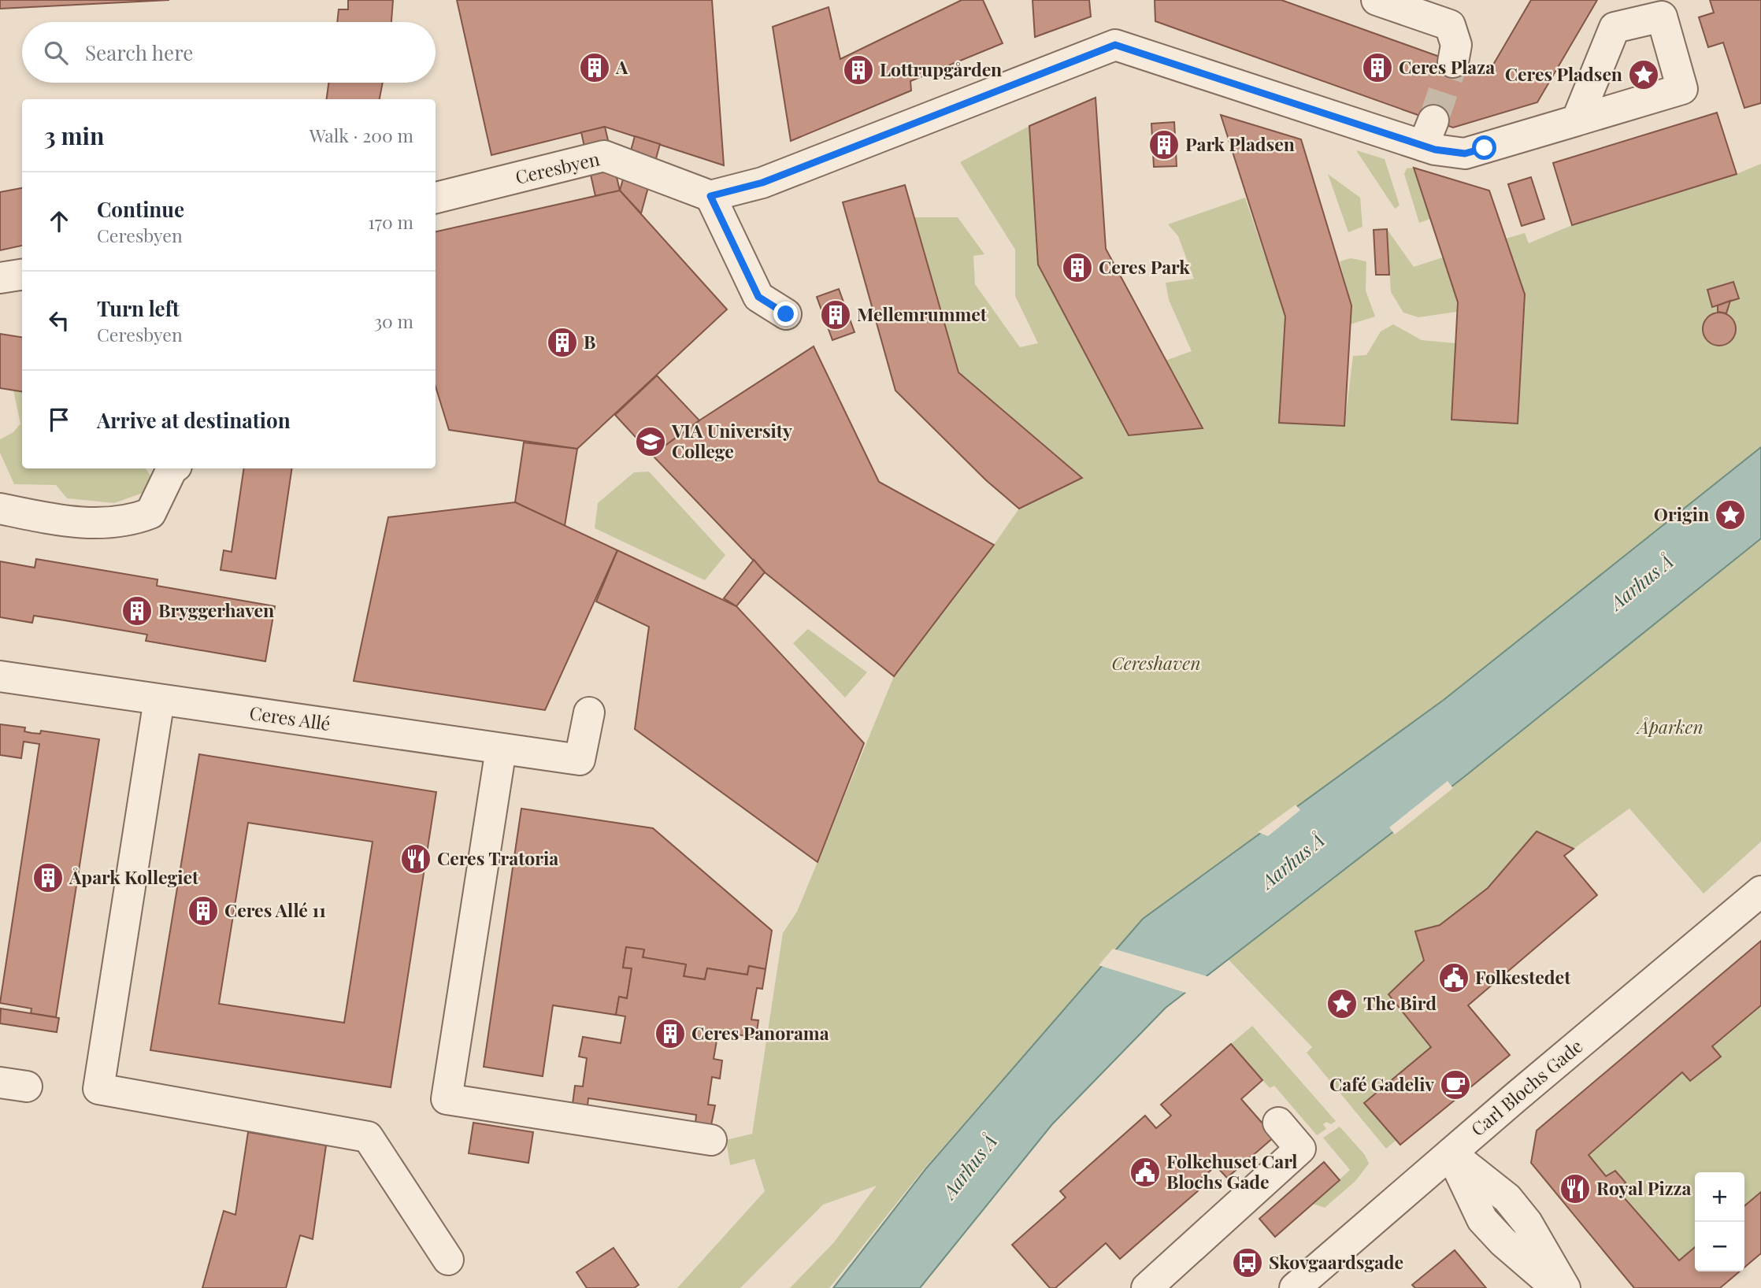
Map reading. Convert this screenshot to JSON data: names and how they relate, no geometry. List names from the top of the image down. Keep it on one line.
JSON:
{"streets":{"street":["Ceresbyen","Ceres Allé","Carl Blochs Gade"]},"water":["Aarhus Å"],"parks":["Cereshaven","Åparken"],"places":{"building":["A","Ceres Plaza","Lottrupgården","Park Pladsen","Ceres Park","Mellemrummet","B","Bryggerhaven","Åpark Kollegiet","Ceres Allé 11","Ceres Panorama"],"place":["Ceres Pladsen","Origin","The Bird"],"school or university":["VIA University College"],"restaurant":["Ceres Tratoria","Royal Pizza"],"public building":["Folkestedet","Folkehuset Carl Blochs Gade"],"cafe":["Café Gadeliv"],"bus stop":["Skovgaardsgade"]},"page":{"search":"Search here","heading":["3 min","Walk · 200 m"],"list":[["Continue","Ceresbyen","170 m"],["Turn left","Ceresbyen","30 m"],"Arrive at destination"],"map_buttons":["+","−"]}}
